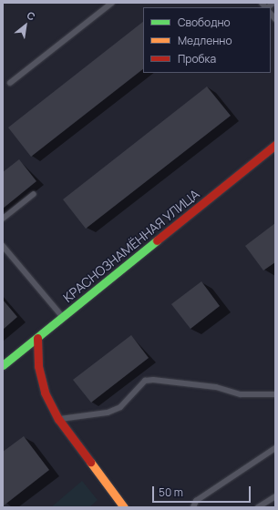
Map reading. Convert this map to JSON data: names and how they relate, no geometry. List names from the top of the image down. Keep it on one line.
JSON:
{"streets":{"main road":["КРАСНОЗНАМЁННАЯ УЛИЦА"]},"legend":["Свободно","Медленно","Пробка"],"scale_bar":"50 m","north":"top right"}
